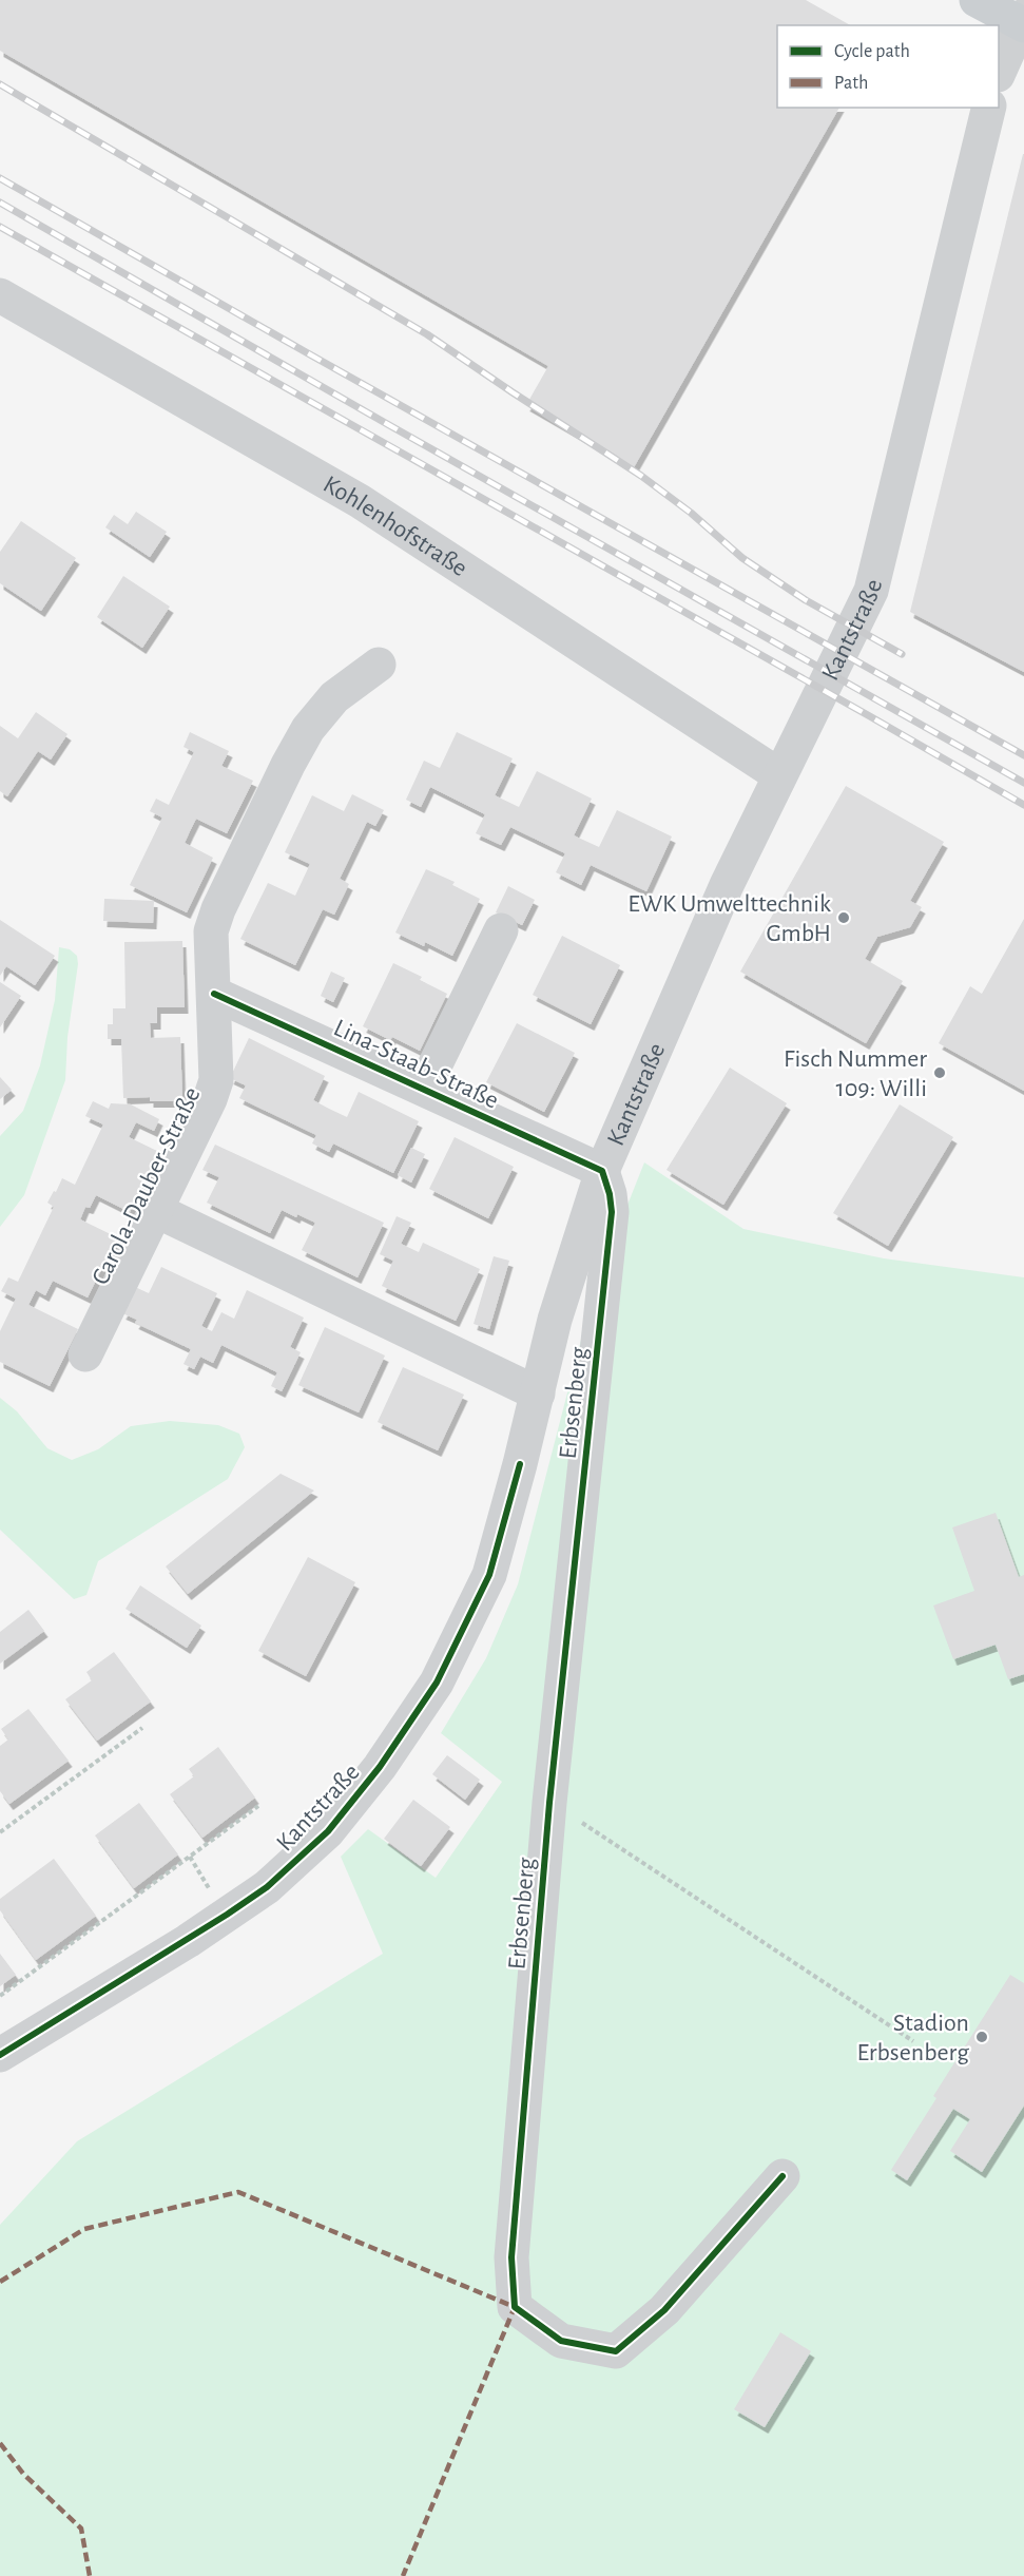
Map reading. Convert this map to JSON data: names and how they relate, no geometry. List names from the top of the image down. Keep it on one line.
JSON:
{"streets":{"street":["Kohlenhofstraße","Kantstraße","Lina-Staab-Straße","Carola-Dauber-Straße","Erbsenberg"]},"crossings":[["Kohlenhofstraße","Kantstraße"],["Kantstraße","Lina-Staab-Straße"],["Kantstraße","Carola-Dauber-Straße"],["Kantstraße","Erbsenberg"],["Lina-Staab-Straße","Carola-Dauber-Straße"],["Lina-Staab-Straße","Erbsenberg"]],"places":["EWK Umwelttechnik GmbH","Fisch Nummer 109: Willi","Stadion Erbsenberg"],"legend":["Cycle path","Path"]}
